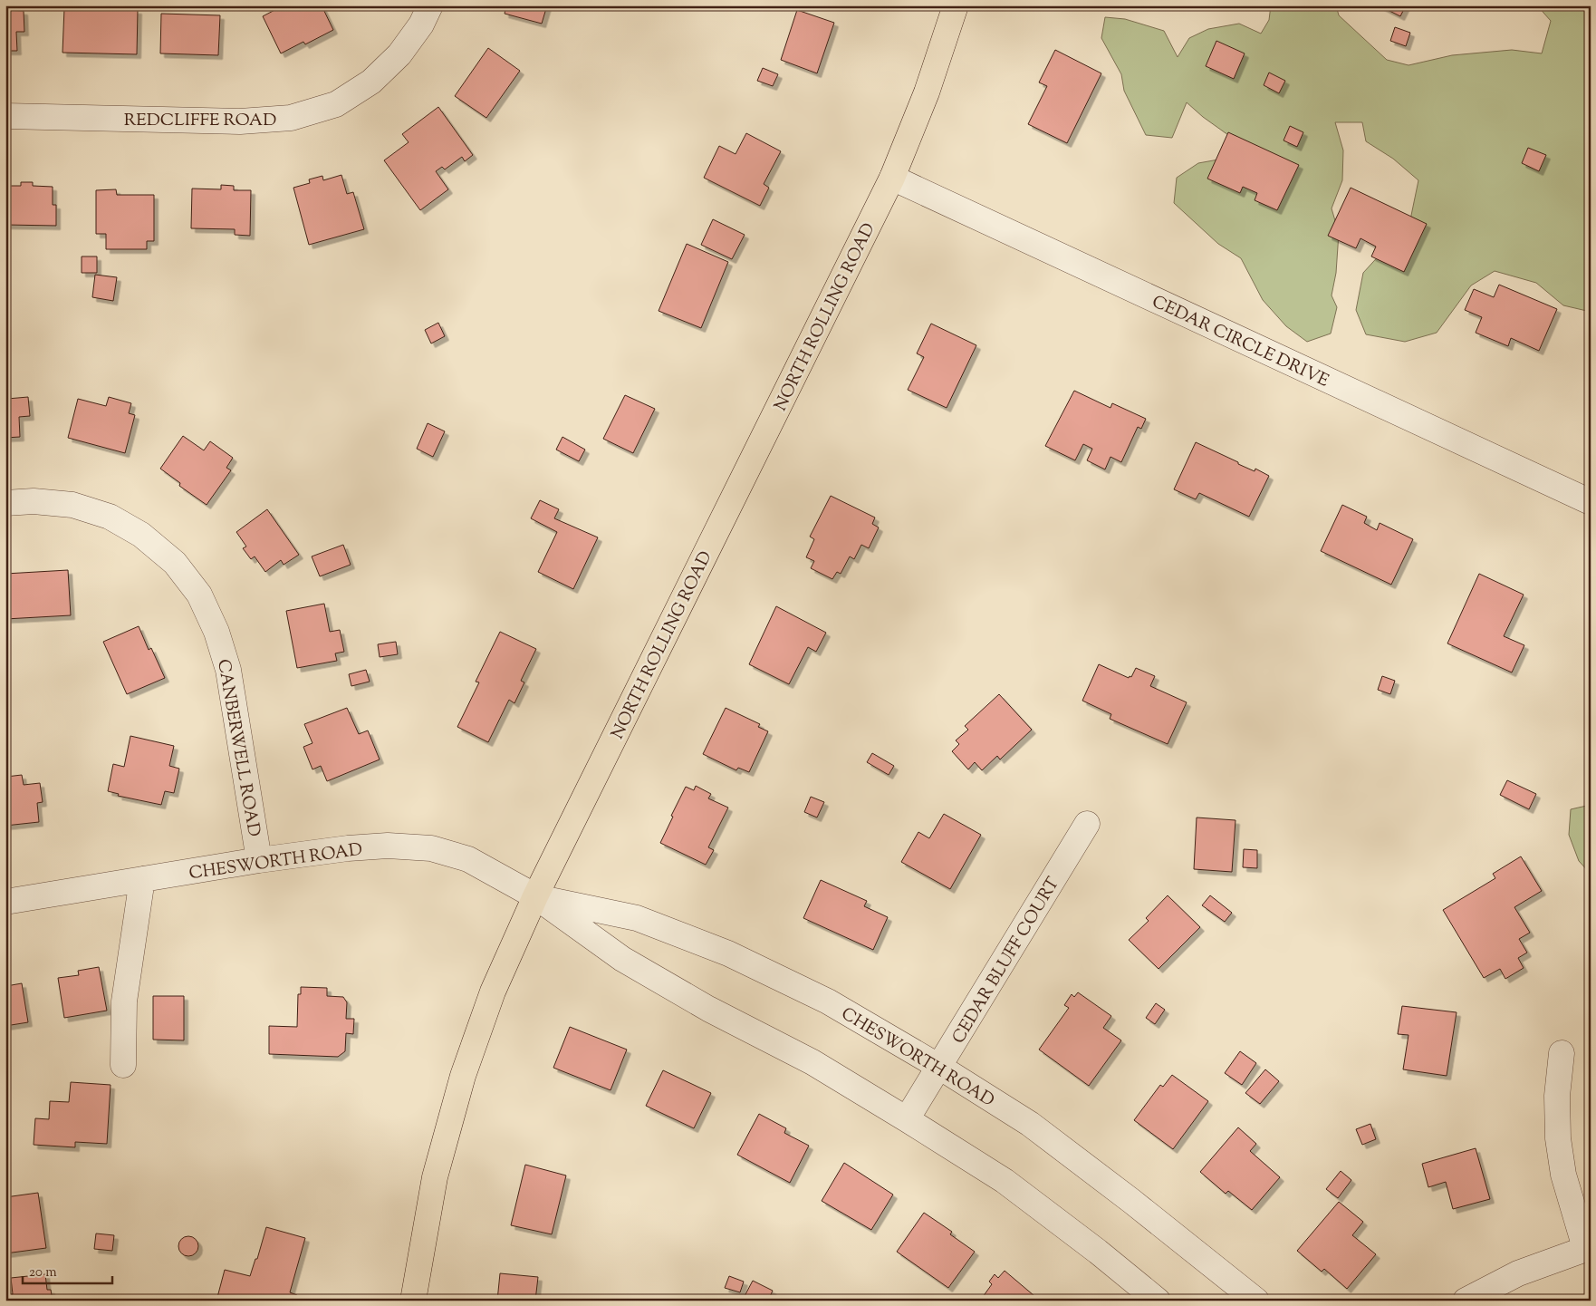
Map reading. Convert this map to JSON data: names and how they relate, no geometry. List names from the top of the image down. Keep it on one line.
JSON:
{"streets":{"main road":["NORTH ROLLING ROAD"],"street":["REDCLIFFE ROAD","CEDAR CIRCLE DRIVE","CANBERWELL ROAD","CHESWORTH ROAD","CEDAR BLUFF COURT"]},"crossings":[["NORTH ROLLING ROAD","CEDAR CIRCLE DRIVE"],["NORTH ROLLING ROAD","CHESWORTH ROAD"],["CANBERWELL ROAD","CHESWORTH ROAD"],["CHESWORTH ROAD","CEDAR BLUFF COURT"]],"scale_bar":"20 m"}
